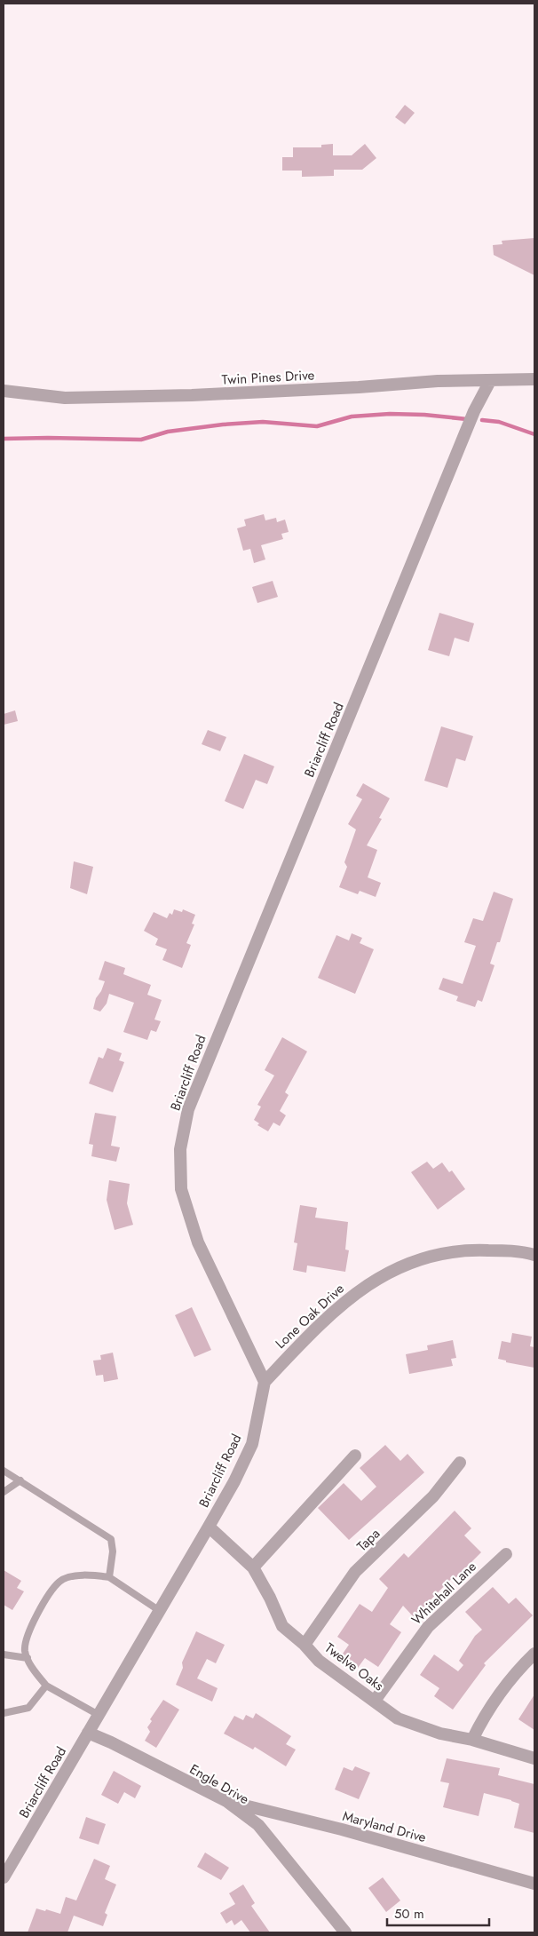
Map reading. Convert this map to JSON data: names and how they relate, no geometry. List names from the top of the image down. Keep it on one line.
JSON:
{"streets":{"street":["Twin Pines Drive","Briarcliff Road","Lone Oak Drive","Tapa","Whitehall Lane","Twelve Oaks","Engle Drive","Maryland Drive"]},"crossings":[["Twin Pines Drive","Briarcliff Road"],["Briarcliff Road","Lone Oak Drive"],["Briarcliff Road","Twelve Oaks"],["Briarcliff Road","Engle Drive"],["Tapa","Twelve Oaks"],["Whitehall Lane","Twelve Oaks"],["Engle Drive","Maryland Drive"]],"scale_bar":"50 m"}
